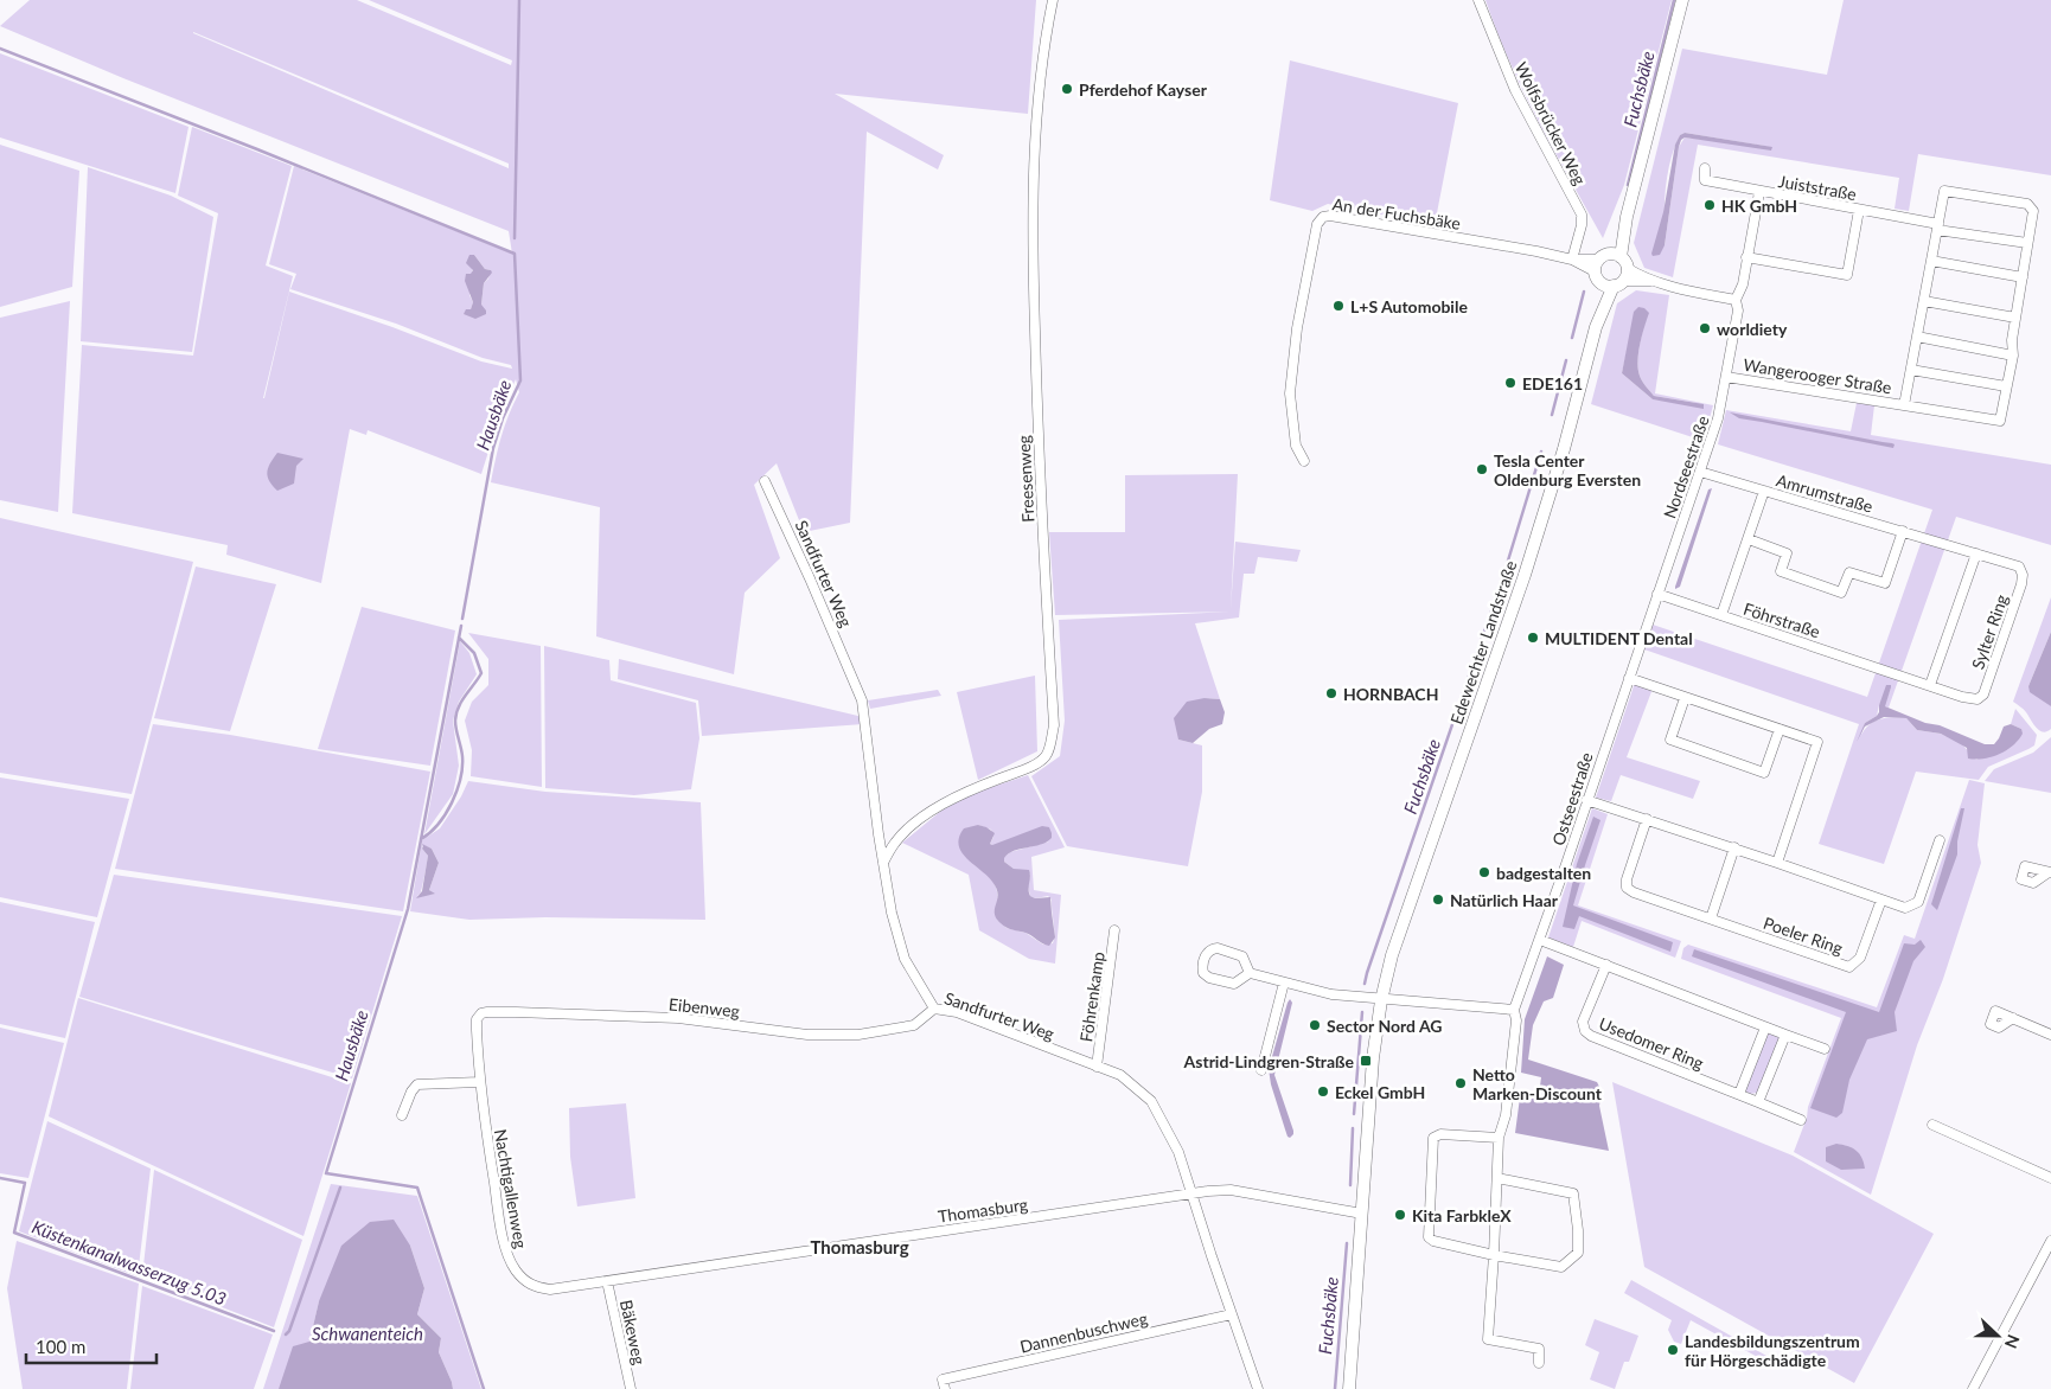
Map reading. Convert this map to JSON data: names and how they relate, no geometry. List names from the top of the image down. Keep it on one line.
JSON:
{"streets":{"main road":["Edewechter Landstraße"],"street":["Wolfsbrücker Weg","Juiststraße","An der Fuchsbäke","Wangerooger Straße","Nordseestraße","Freesenweg","Amrumstraße","Sandfurter Weg","Föhrstraße","Sylter Ring","Ostseestraße","Poeler Ring","Föhrenkamp","Eibenweg","Usedomer Ring","Nachtigallenweg","Thomasburg","Bäkeweg","Dannenbuschweg"]},"crossings":[["Wolfsbrücker Weg","An der Fuchsbäke"],["Juiststraße","Nordseestraße"],["An der Fuchsbäke","Edewechter Landstraße"],["Wangerooger Straße","Nordseestraße"],["Nordseestraße","Amrumstraße"],["Nordseestraße","Föhrstraße"],["Nordseestraße","Ostseestraße"],["Freesenweg","Sandfurter Weg"],["Amrumstraße","Sylter Ring"],["Sandfurter Weg","Föhrenkamp"],["Sandfurter Weg","Eibenweg"],["Sandfurter Weg","Thomasburg"],["Sandfurter Weg","Dannenbuschweg"],["Föhrstraße","Sylter Ring"],["Edewechter Landstraße","Thomasburg"],["Eibenweg","Nachtigallenweg"],["Nachtigallenweg","Thomasburg"],["Nachtigallenweg","Bäkeweg"],["Thomasburg","Bäkeweg"]],"districts":["Thomasburg"],"water":["Fuchsbäke","Hausbäke","Küstenkanalwasserzug 5.03","Schwanenteich"],"places":{"other":["Pferdehof Kayser","HK GmbH","L+S Automobile","worldiety","EDE161","Tesla Center Oldenburg Eversten","MULTIDENT Dental","HORNBACH","badgestalten","Natürlich Haar","Sector Nord AG","Netto Marken-Discount","Eckel GmbH","Kita FarbkleX","Landesbildungszentrum für Hörgeschädigte"],"transit":["Astrid-Lindgren-Straße"]},"scale_bar":"100 m","north":"right"}
